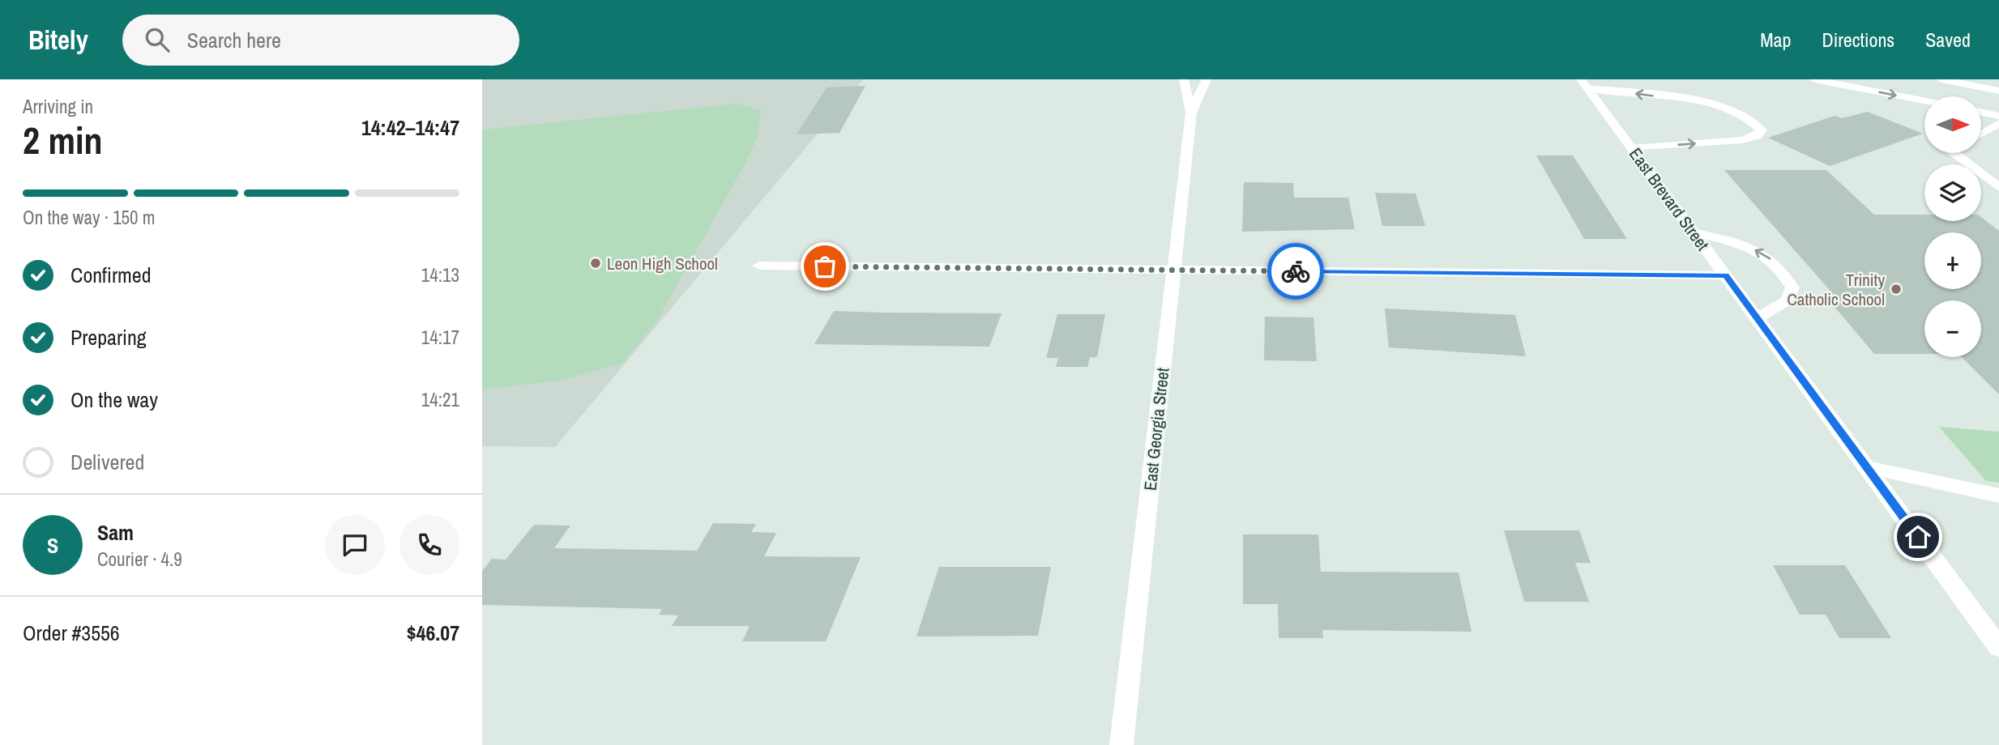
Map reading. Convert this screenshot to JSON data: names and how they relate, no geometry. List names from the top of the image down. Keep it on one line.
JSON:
{"streets":{"street":["East Brevard Street","East Georgia Street"]},"places":["Leon High School","Trinity Catholic School"],"north":"right","page":{"header":"Bitely","search":"Search here","nav":["Map","Directions","Saved"],"heading":["2 min","Arriving in","14:42–14:47"],"panel":["Sam","Courier · 4.9","Order #3556","$46.07"],"map_buttons":["+","−"],"bar":"On the way · 150 m","list":[["Confirmed","14:13"],["Preparing","14:17"],["On the way","14:21"],"Delivered"],"round":"S"}}
